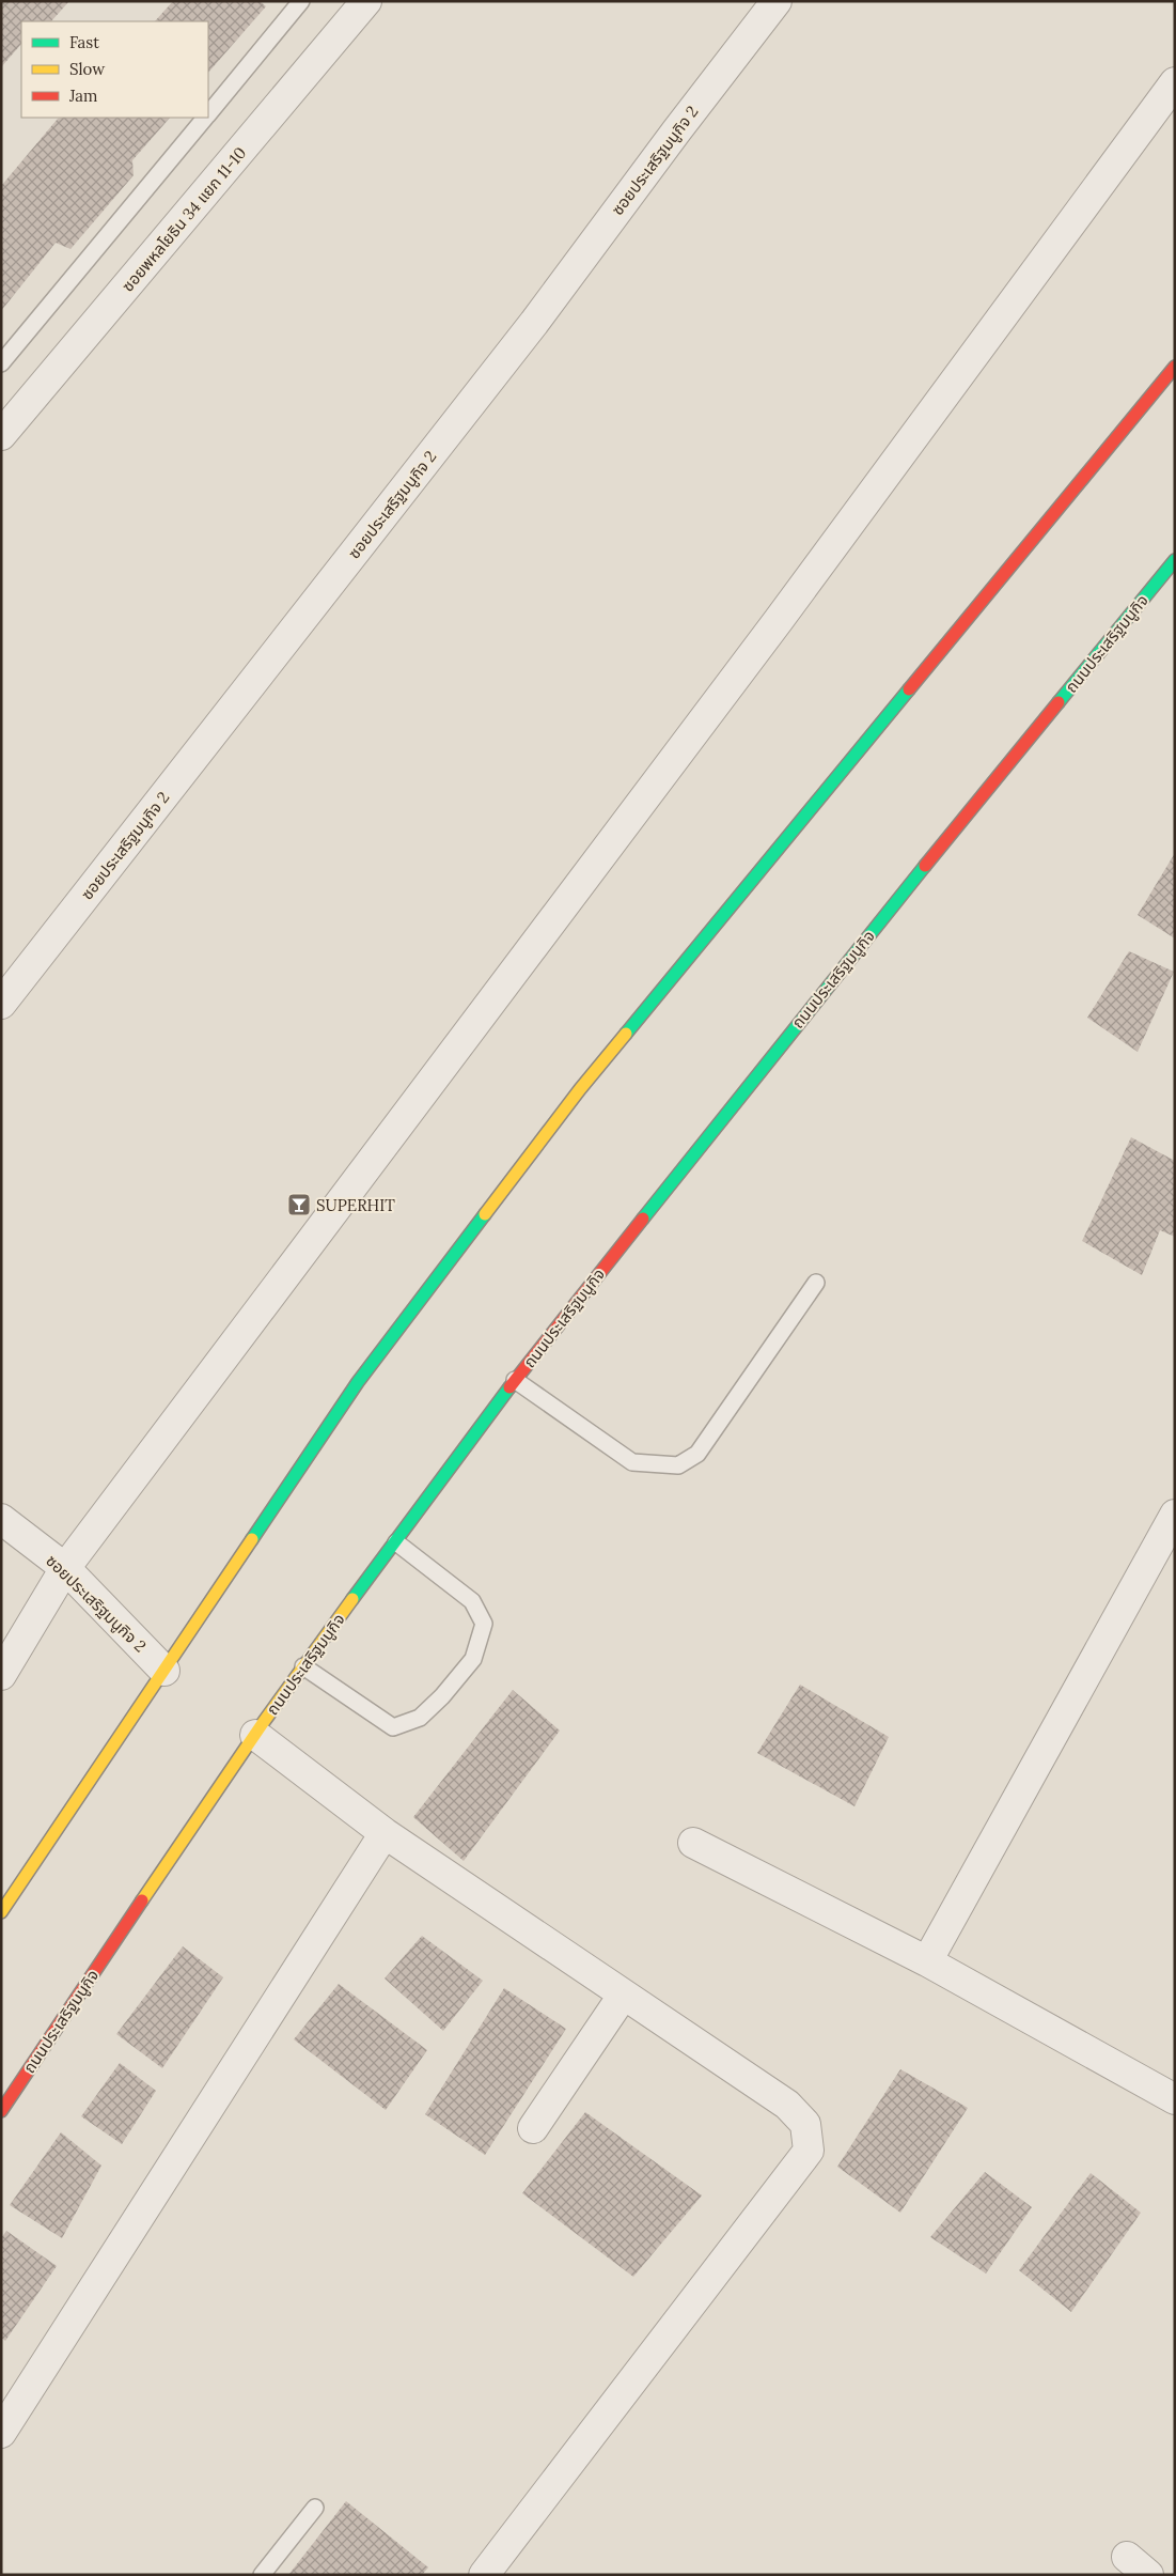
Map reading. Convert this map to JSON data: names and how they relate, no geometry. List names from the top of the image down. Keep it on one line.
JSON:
{"streets":{"main road":["ถนนประเสริฐมนูกิจ"],"street":["ซอยประเสริฐมนูกิจ 2","ซอยพหลโยธิน 34 แยก 11-10"]},"places":{"bar":["SUPERHIT"]},"legend":["Fast","Slow","Jam"]}
